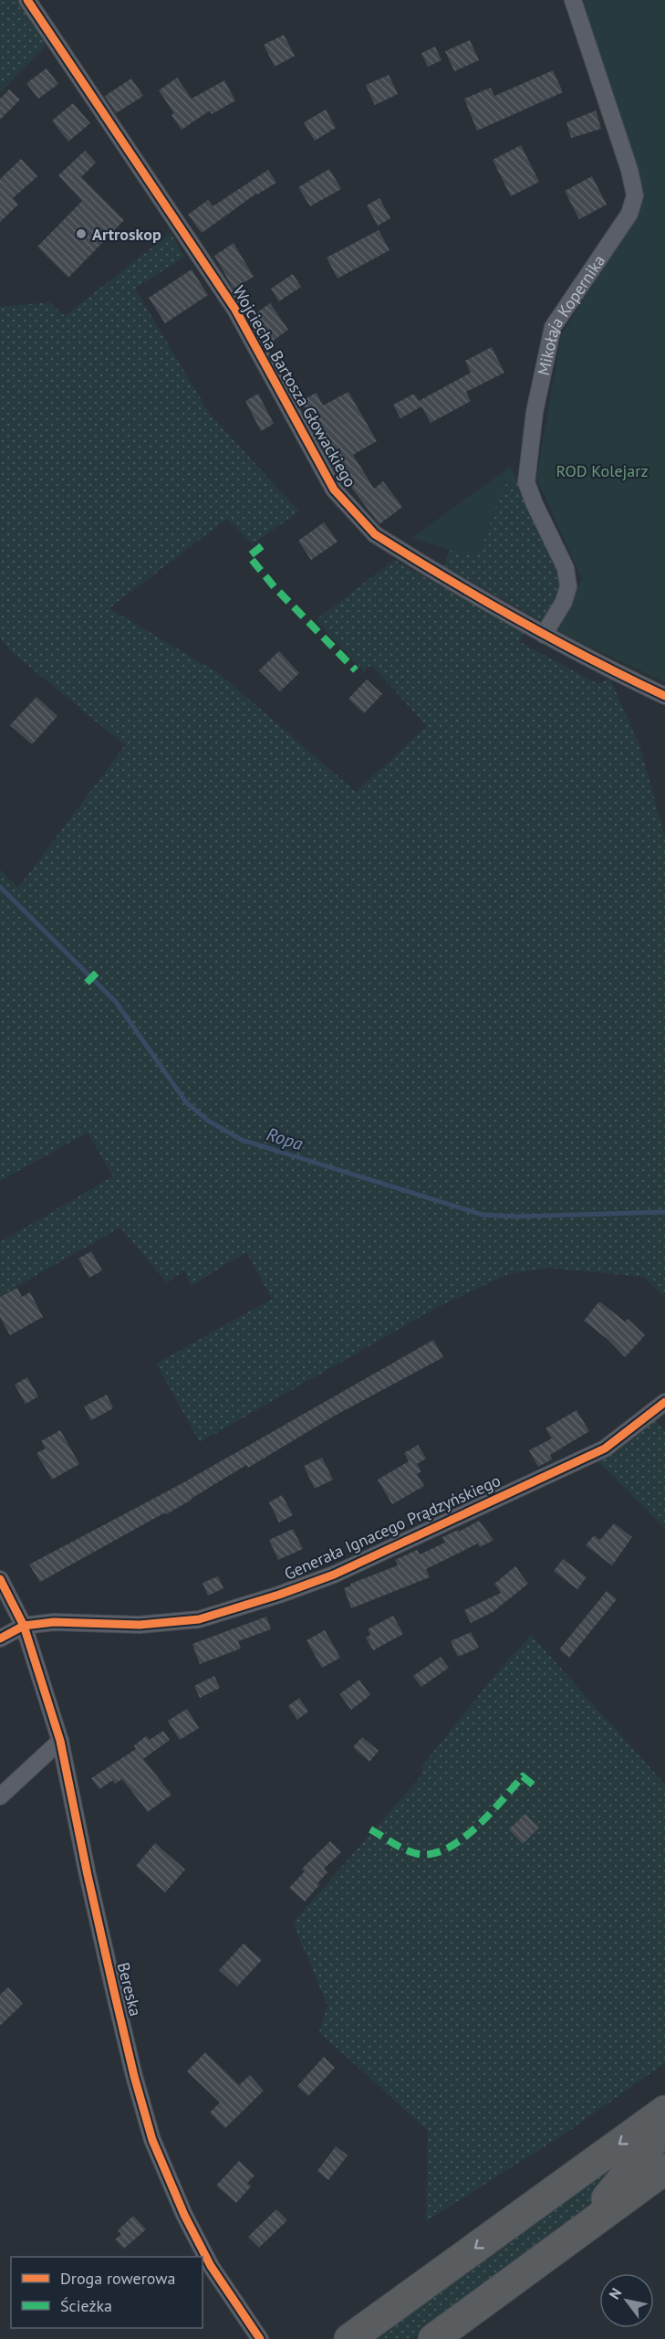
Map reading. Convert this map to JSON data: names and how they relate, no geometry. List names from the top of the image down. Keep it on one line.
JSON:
{"streets":{"street":["Mikołaja Kopernika","Wojciecha Bartosza Głowackiego","Generała Ignacego Prądzyńskiego","Bereska"]},"crossings":[["Mikołaja Kopernika","Wojciecha Bartosza Głowackiego"],["Generała Ignacego Prądzyńskiego","Bereska"]],"water":["Ropa"],"parks":["ROD Kolejarz"],"places":["Artroskop"],"legend":["Droga rowerowa","Ścieżka"],"north":"top left"}
